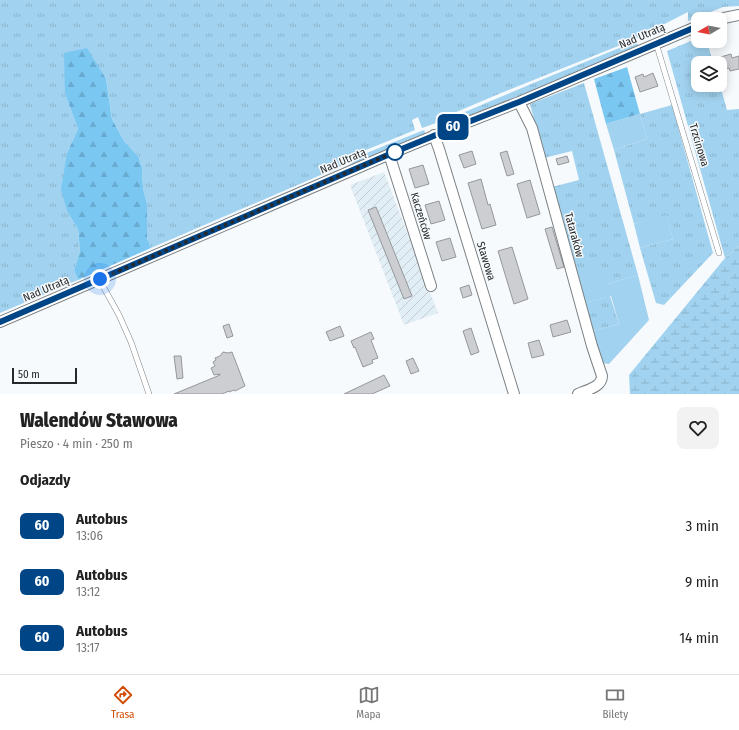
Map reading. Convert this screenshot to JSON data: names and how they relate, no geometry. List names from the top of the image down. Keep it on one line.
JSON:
{"streets":{"street":["Nad Utratą","Kaczeńców","Tataraków","Stawowa"],"lane":["Trzcinowa"]},"crossings":[["Nad Utratą","Trzcinowa"],["Nad Utratą","Kaczeńców"],["Nad Utratą","Tataraków"],["Nad Utratą","Stawowa"]],"lines":["bus line 60"],"scale_bar":"50 m","north":"left","page":{"on_map":"60","scale":"50 m","heading":[["Walendów Stawowa","Pieszo · 4 min · 250 m"],"Odjazdy"],"list":[{"mark":"60","name":"Autobus","note":"13:06","value":"3 min"},{"mark":"60","name":"Autobus","note":"13:12","value":"9 min"},{"mark":"60","name":"Autobus","note":"13:17","value":"14 min"}],"tabs":["Trasa","Mapa","Bilety"]}}
